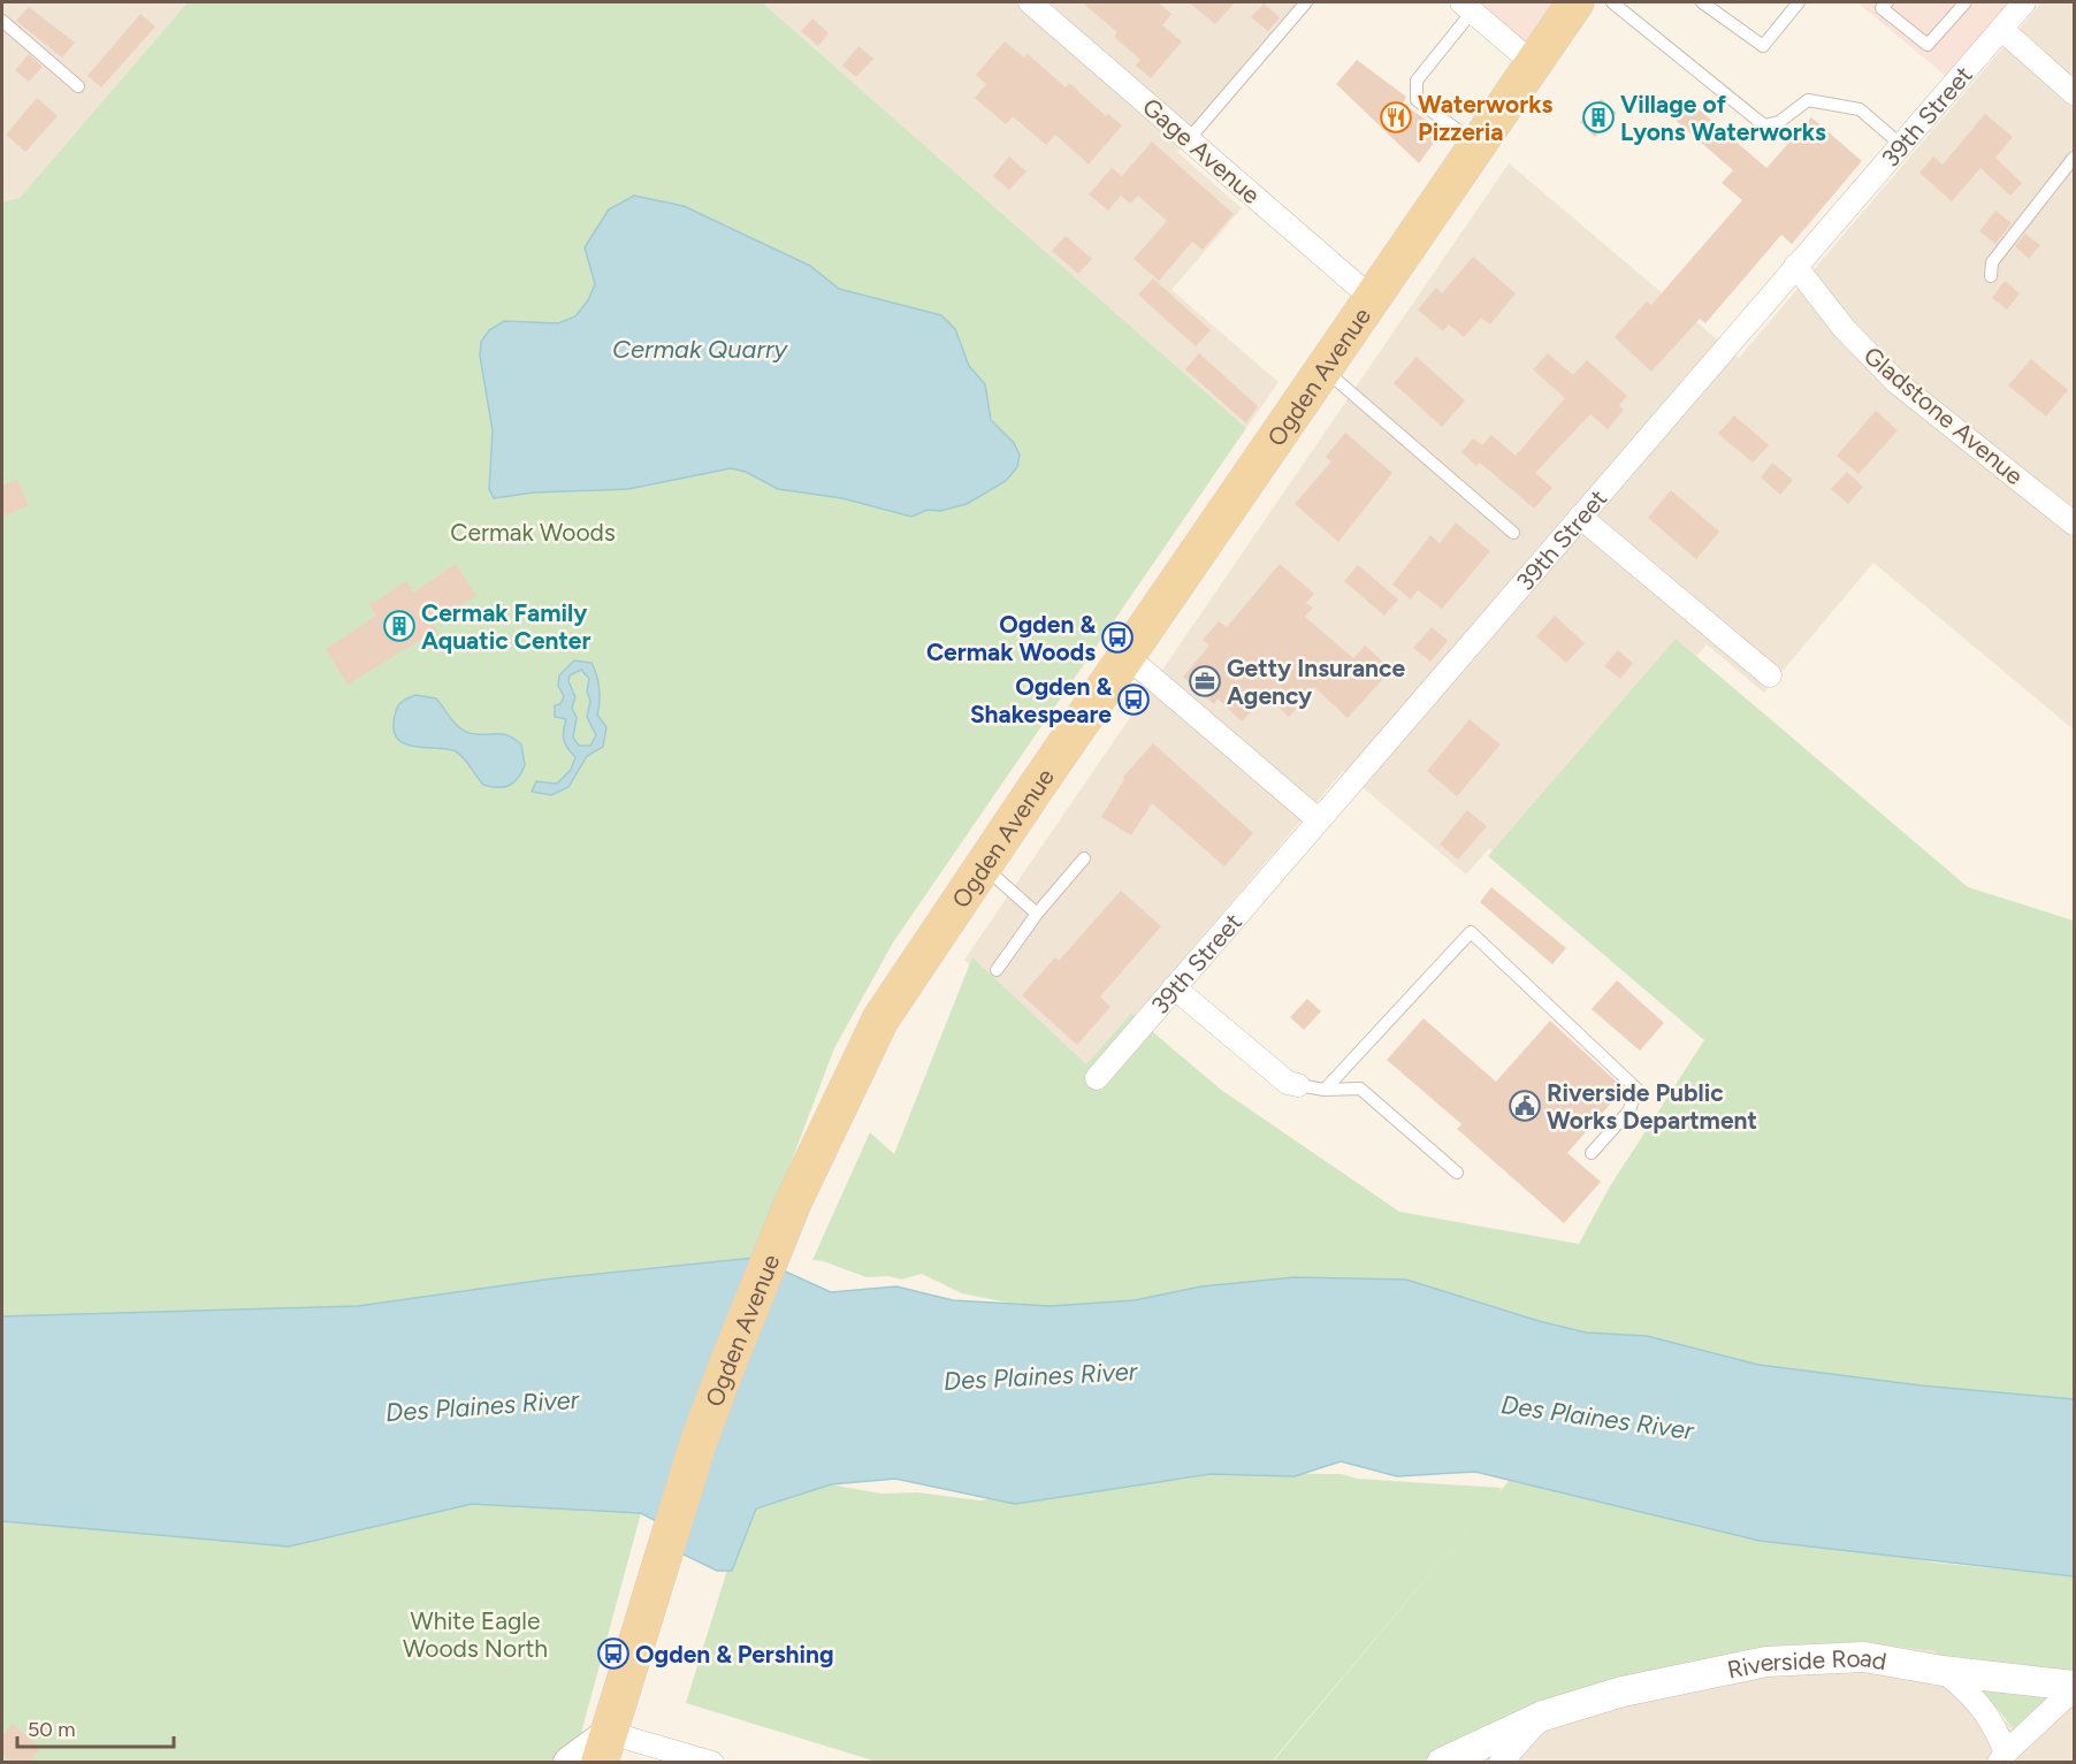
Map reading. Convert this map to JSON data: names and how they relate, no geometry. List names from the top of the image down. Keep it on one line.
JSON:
{"streets":{"main road":["Ogden Avenue"],"street":["39th Street","Gage Avenue","Gladstone Avenue","Riverside Road"]},"crossings":[["39th Street","Gladstone Avenue"],["Gage Avenue","Ogden Avenue"]],"water":["Cermak Quarry","Des Plaines River"],"parks":["Cermak Woods","White Eagle Woods North"],"places":{"restaurant":["Waterworks Pizzeria"],"building":["Village of Lyons Waterworks","Cermak Family Aquatic Center"],"bus stop":["Ogden & Cermak Woods","Ogden & Shakespeare","Ogden & Pershing"],"office":["Getty Insurance Agency"],"public building":["Riverside Public Works Department"]},"scale_bar":"50 m"}
